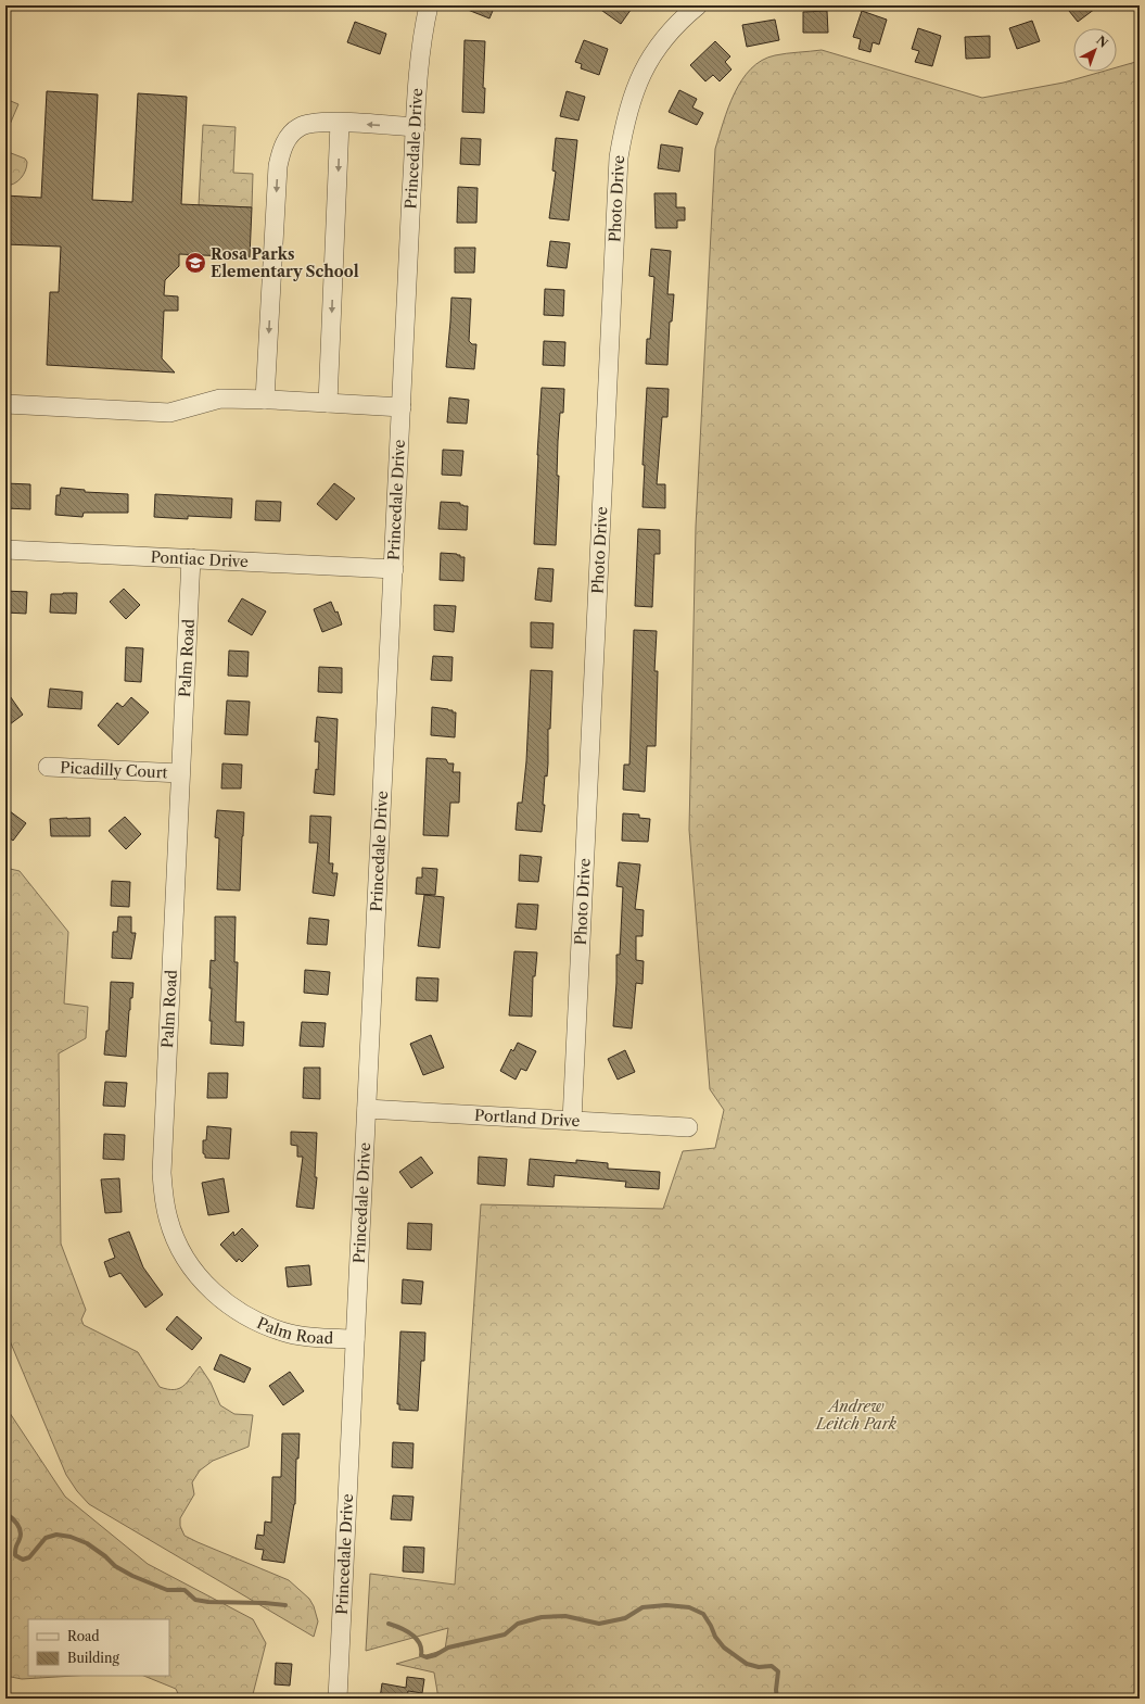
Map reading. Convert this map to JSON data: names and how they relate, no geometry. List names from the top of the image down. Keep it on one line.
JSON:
{"streets":{"street":["Princedale Drive","Photo Drive","Pontiac Drive","Palm Road","Picadilly Court","Portland Drive"]},"crossings":[["Princedale Drive","Pontiac Drive"],["Princedale Drive","Palm Road"],["Princedale Drive","Portland Drive"],["Photo Drive","Portland Drive"],["Pontiac Drive","Palm Road"],["Palm Road","Picadilly Court"]],"parks":["Andrew Leitch Park"],"places":{"school or university":["Rosa Parks Elementary School"]},"legend":["Road","Building"],"north":"top right"}
